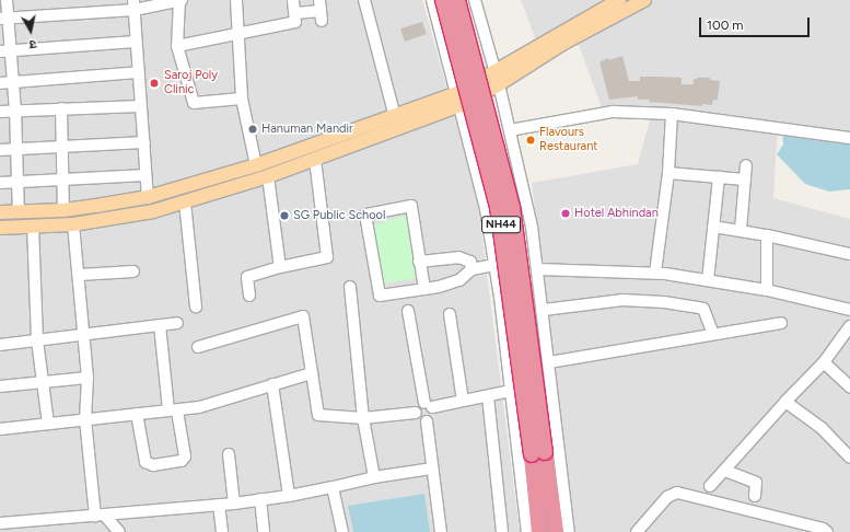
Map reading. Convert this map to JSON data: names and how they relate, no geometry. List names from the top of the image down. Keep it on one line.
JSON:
{"streets":{"highway":["NH44"]},"places":["Saroj Poly Clinic","Hanuman Mandir","Flavours Restaurant","Hotel Abhindan","SG Public School"],"scale_bar":"100 m","north":"bottom"}
